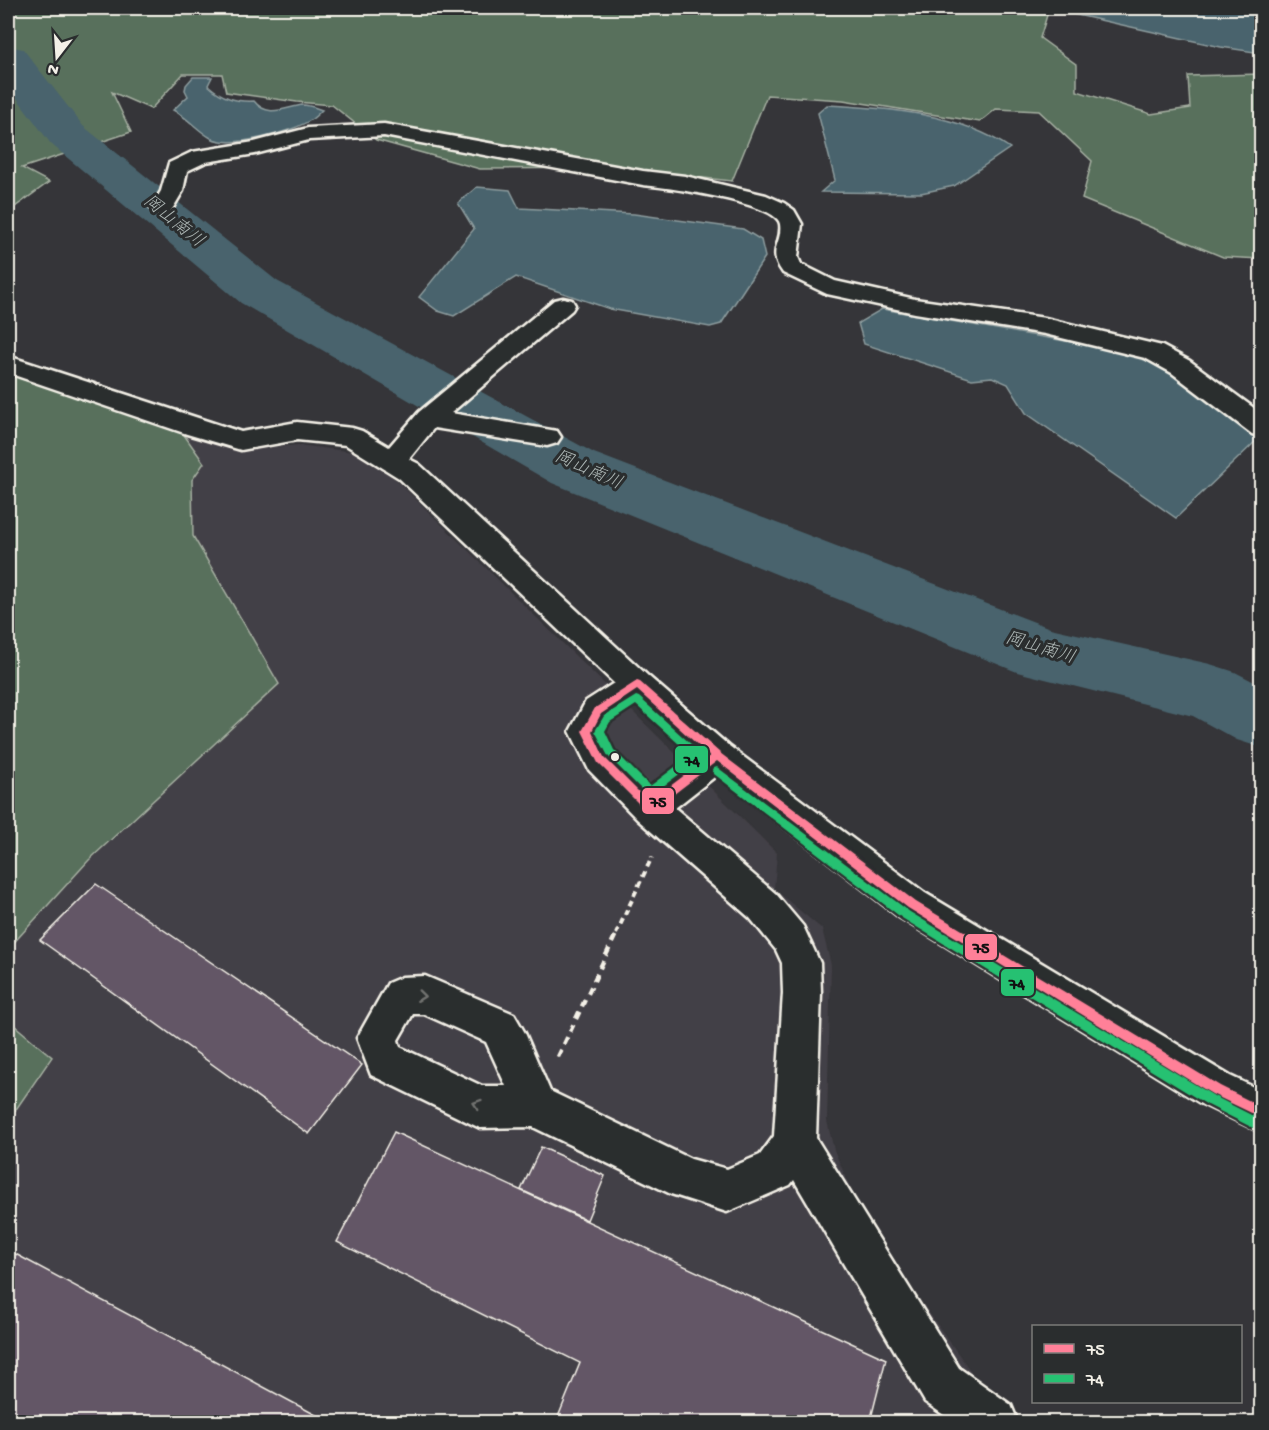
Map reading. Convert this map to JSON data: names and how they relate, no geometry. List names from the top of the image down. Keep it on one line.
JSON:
{"water":["岡山南川"],"lines":["transit line 75","transit line 74"],"legend":["75","74"],"north":"bottom"}
